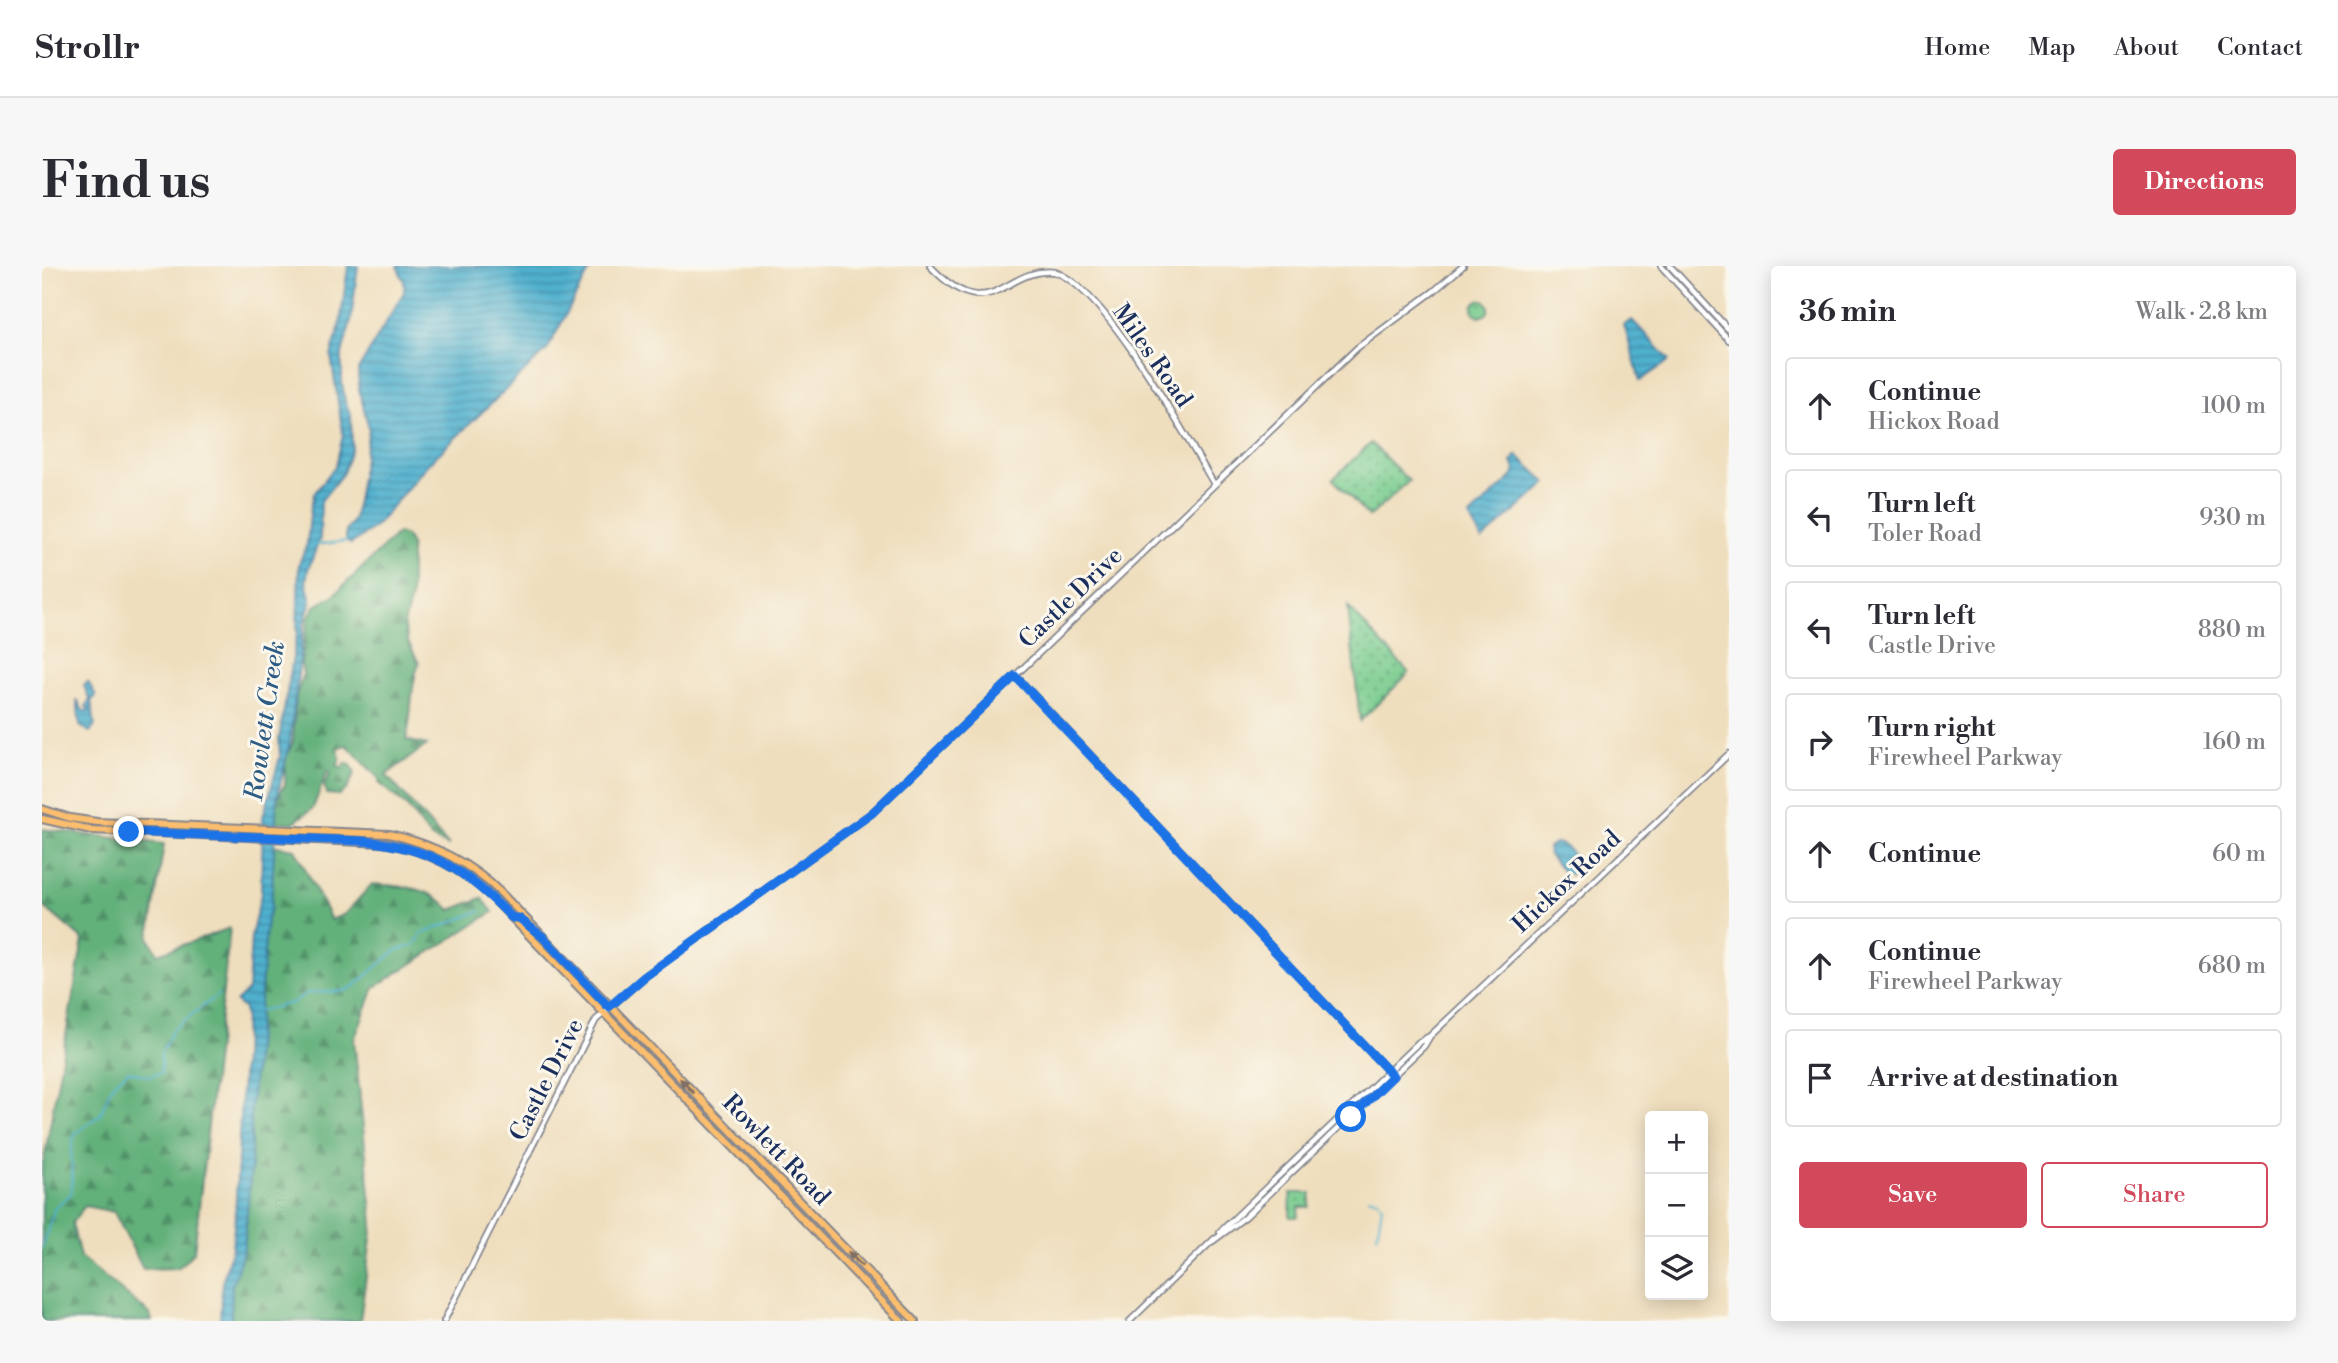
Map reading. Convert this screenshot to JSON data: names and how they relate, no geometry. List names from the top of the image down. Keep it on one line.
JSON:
{"streets":{"main road":["Rowlett Road"],"street":["Miles Road","Castle Drive","Hickox Road"]},"crossings":[["Miles Road","Castle Drive"],["Castle Drive","Rowlett Road"]],"water":["Rowlett Creek"],"page":{"header":"Strollr","nav":["Home","Map","About","Contact"],"buttons":["Directions",["Save","Share"]],"title":"Find us","heading":["36 min","Walk · 2.8 km"],"list":[["Continue","Hickox Road","100 m"],["Turn left","Toler Road","930 m"],["Turn left","Castle Drive","880 m"],["Turn right","Firewheel Parkway","160 m"],["Continue","60 m"],["Continue","Firewheel Parkway","680 m"],"Arrive at destination"],"map_buttons":["+","−"]}}
